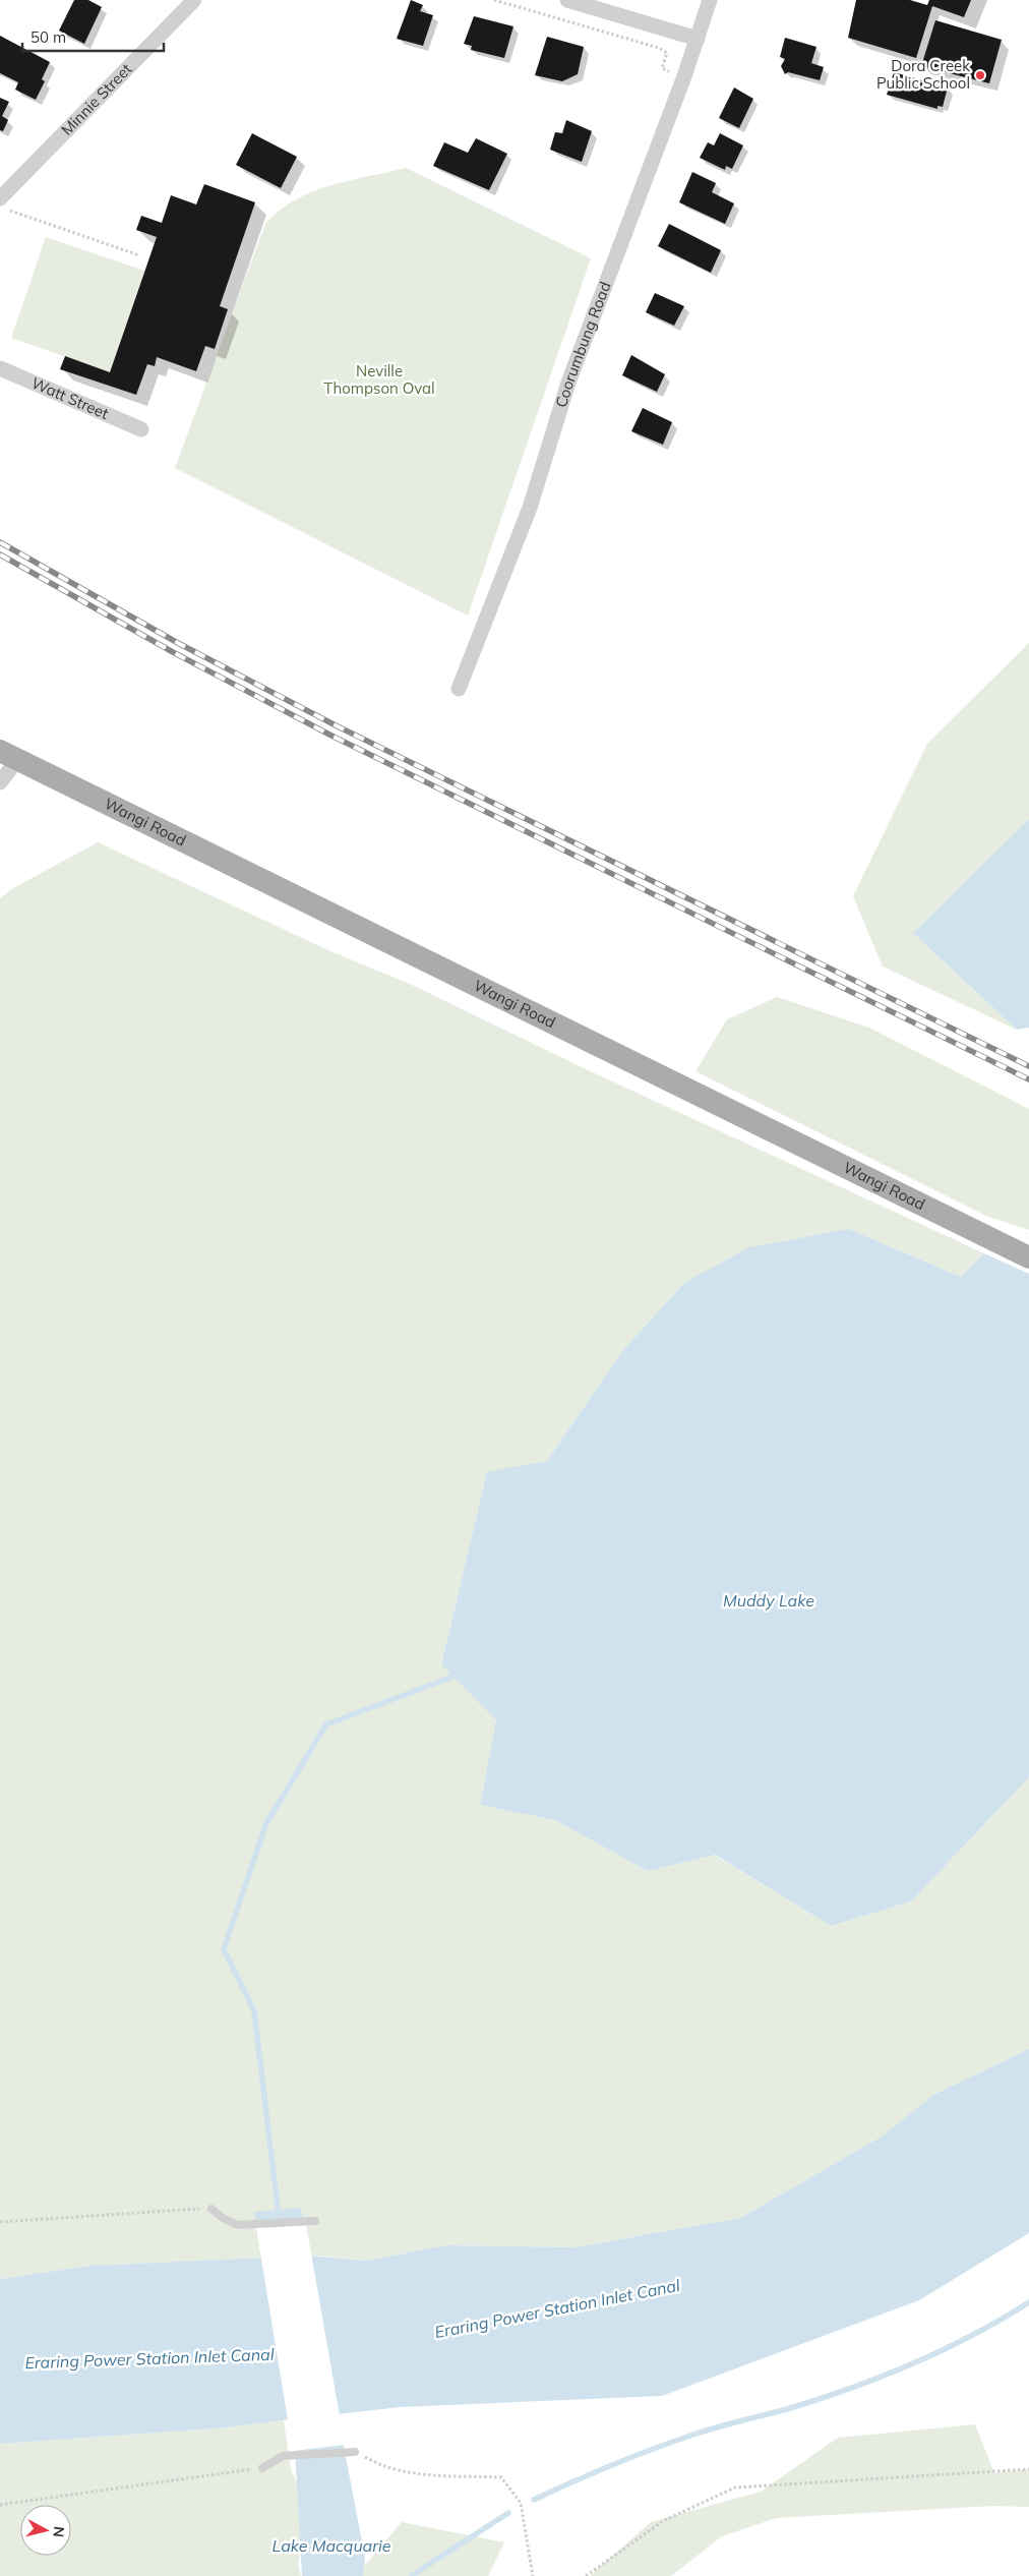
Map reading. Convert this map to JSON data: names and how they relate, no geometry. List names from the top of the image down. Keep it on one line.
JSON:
{"streets":{"main road":["Wangi Road"],"street":["Minnie Street","Coorumbung Road","Watt Street"]},"water":["Muddy Lake","Eraring Power Station Inlet Canal","Lake Macquarie"],"parks":["Neville Thompson Oval"],"places":["Dora Creek Public School"],"scale_bar":"50 m","north":"right"}
